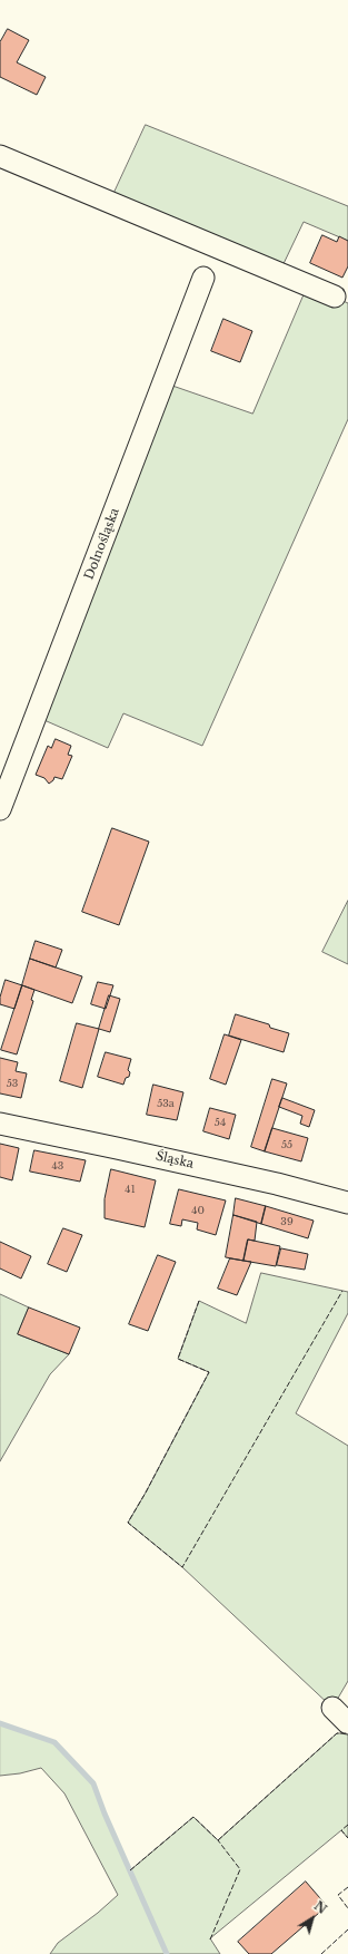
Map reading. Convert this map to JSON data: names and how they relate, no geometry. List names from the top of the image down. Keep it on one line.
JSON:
{"streets":{"street":["Dolnośląska","Śląska"]},"house_numbers":["53","53a","54","55","43","41","40","39"],"north":"top right"}
